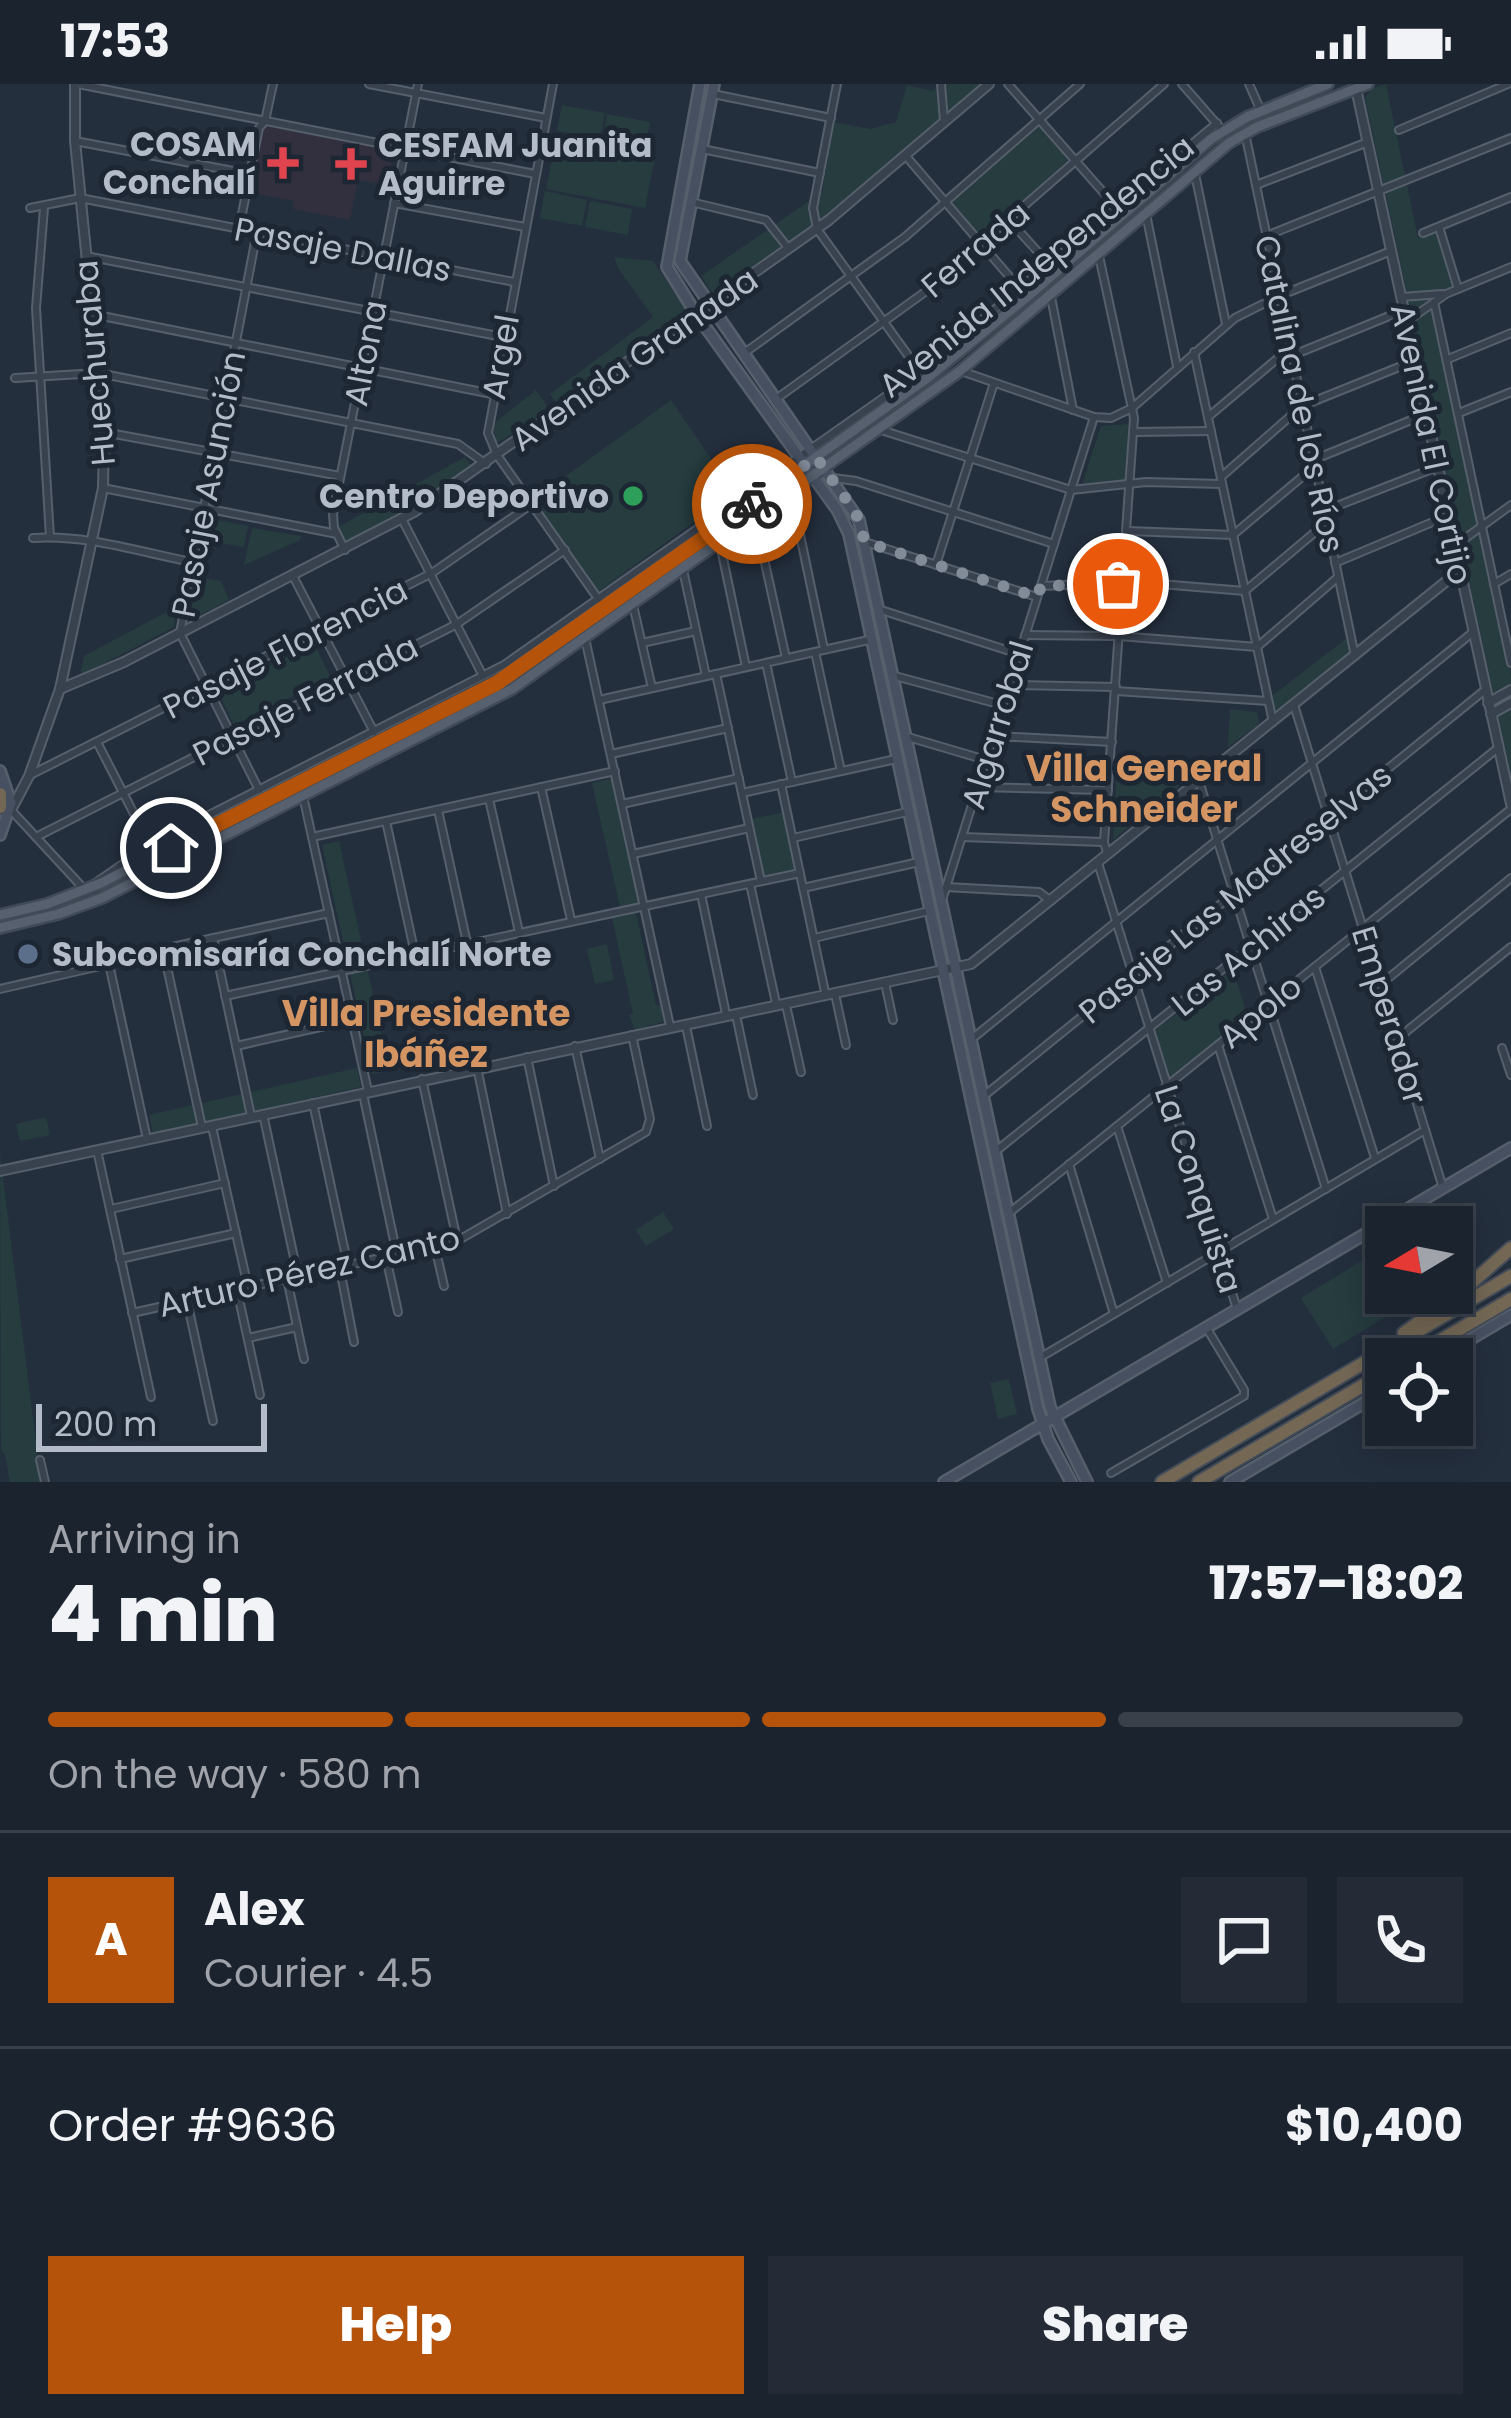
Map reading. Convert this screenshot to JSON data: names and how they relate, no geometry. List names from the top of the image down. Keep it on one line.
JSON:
{"streets":{"main road":["Avenida Independencia"],"street":["Pasaje Dallas","Ferrada","Altona","Argel","Avenida Granada","Huechuraba","Catalina de los Ríos","Avenida El Cortijo","Pasaje Asunción","Pasaje Florencia","Pasaje Ferrada","Algarrobal","Pasaje Las Madreselvas","Las Achiras","Apolo","Emperador","La Conquista","Arturo Pérez Canto"]},"crossings":[["Pasaje Dallas","Altona"],["Pasaje Dallas","Argel"],["Pasaje Dallas","Huechuraba"],["Pasaje Dallas","Pasaje Asunción"],["Avenida Independencia","Catalina de los Ríos"],["Avenida Independencia","Avenida El Cortijo"],["Avenida Independencia","Pasaje Asunción"],["Altona","Avenida Granada"],["Argel","Avenida Granada"],["Avenida Granada","Huechuraba"],["Avenida Granada","Pasaje Asunción"],["Huechuraba","Pasaje Florencia"],["Avenida El Cortijo","Pasaje Las Madreselvas"],["Avenida El Cortijo","Las Achiras"],["Avenida El Cortijo","Apolo"],["Pasaje Asunción","Pasaje Florencia"],["Pasaje Asunción","Pasaje Ferrada"],["Pasaje Las Madreselvas","Emperador"],["Pasaje Las Madreselvas","La Conquista"],["Las Achiras","Emperador"],["Las Achiras","La Conquista"],["Apolo","Emperador"],["Apolo","La Conquista"]],"districts":["Villa General Schneider","Villa Presidente Ibáñez"],"places":{"health":["COSAM Conchalí","CESFAM Juanita Aguirre"],"other":["Centro Deportivo","Subcomisaría Conchalí Norte"]},"scale_bar":"200 m","north":"left","page":{"status":"17:53","scale":"200 m","heading":["4 min","Arriving in","17:57–18:02"],"panel":["Alex","Courier · 4.5","Order #9636","$10,400"],"bar":"On the way · 580 m","round":"A","buttons":["Help","Share"]}}
